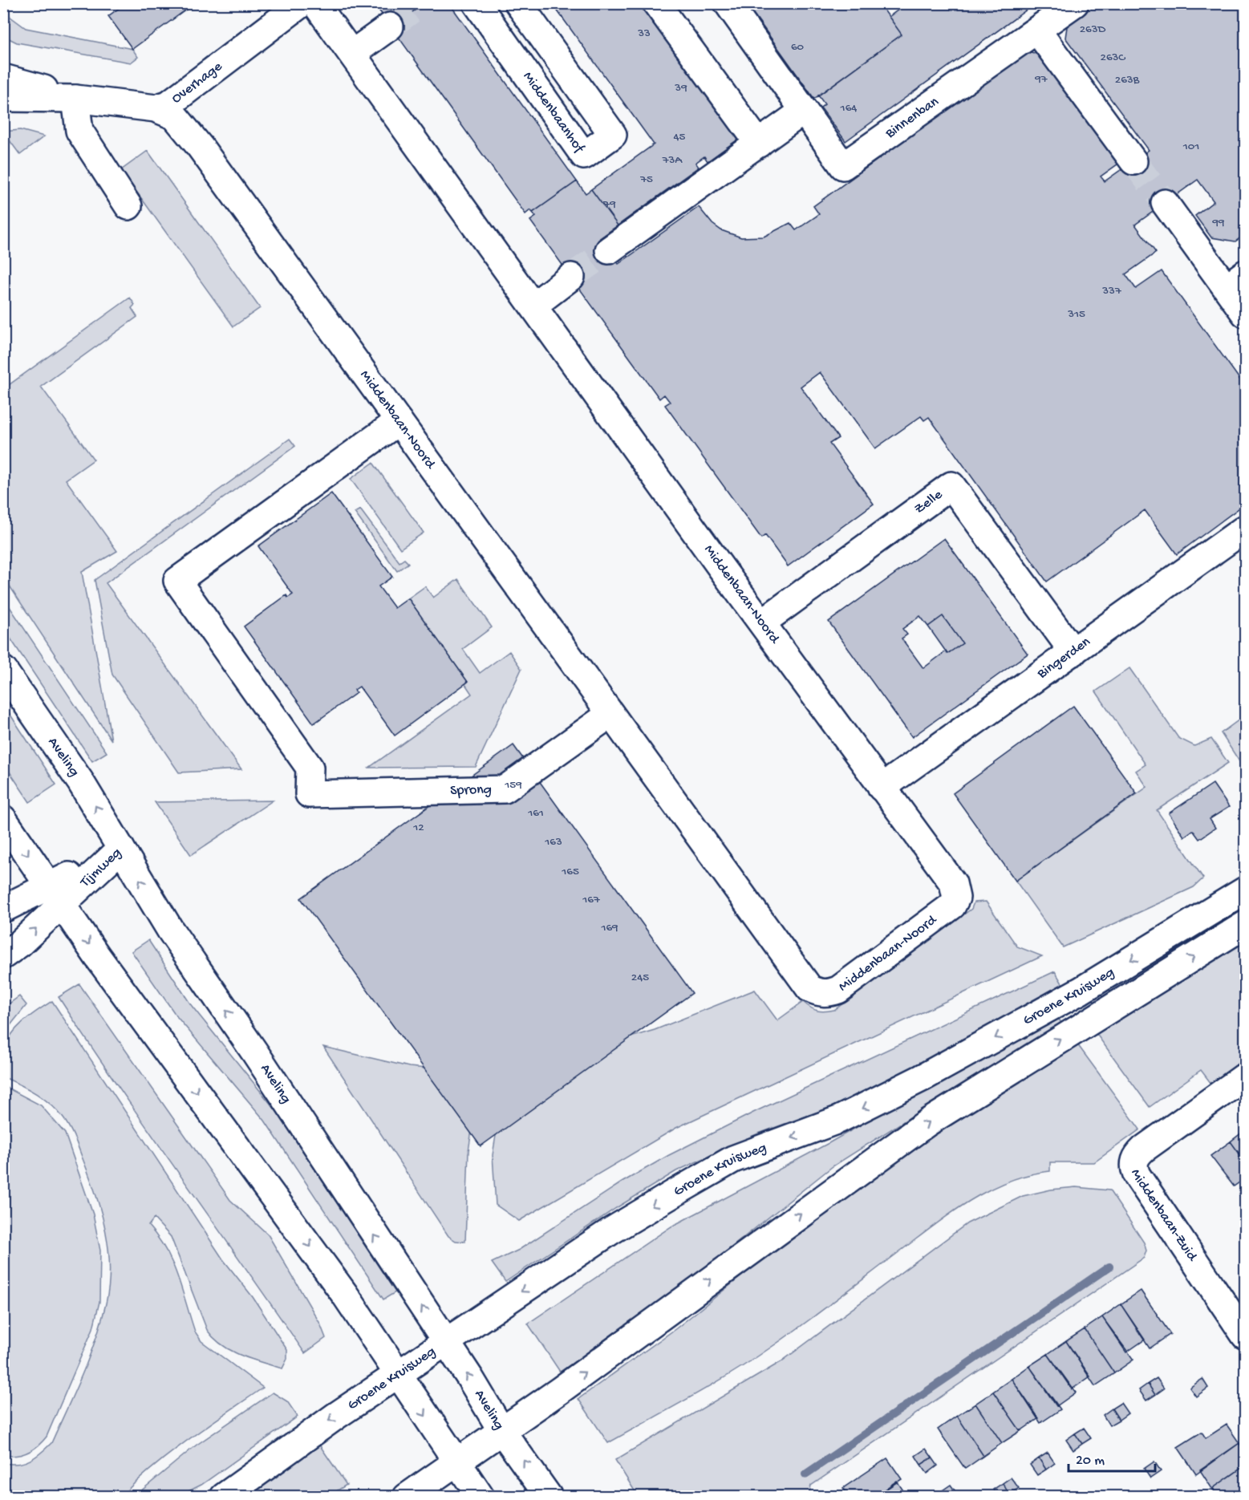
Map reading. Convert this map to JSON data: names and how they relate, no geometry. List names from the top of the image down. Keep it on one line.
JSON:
{"streets":{"street":["Overhage","Middenbaanhof","Binnenban","Middenbaan-Noord","Zelle","Bingerden","Aveling","Sprong","Tijmweg","Groene Kruisweg","Middenbaan-Zuid"]},"crossings":[["Overhage","Middenbaan-Noord"],["Middenbaan-Noord","Zelle"],["Middenbaan-Noord","Bingerden"],["Middenbaan-Noord","Sprong"],["Zelle","Bingerden"],["Aveling","Tijmweg"],["Aveling","Groene Kruisweg"]],"one_way":["Tijmweg"],"house_numbers":["263D","33","60","263C","97","263B","39","164","45","101","73A","75","79","99","337","315","159","161","12","163","165","167","169","245"],"scale_bar":"20 m"}
